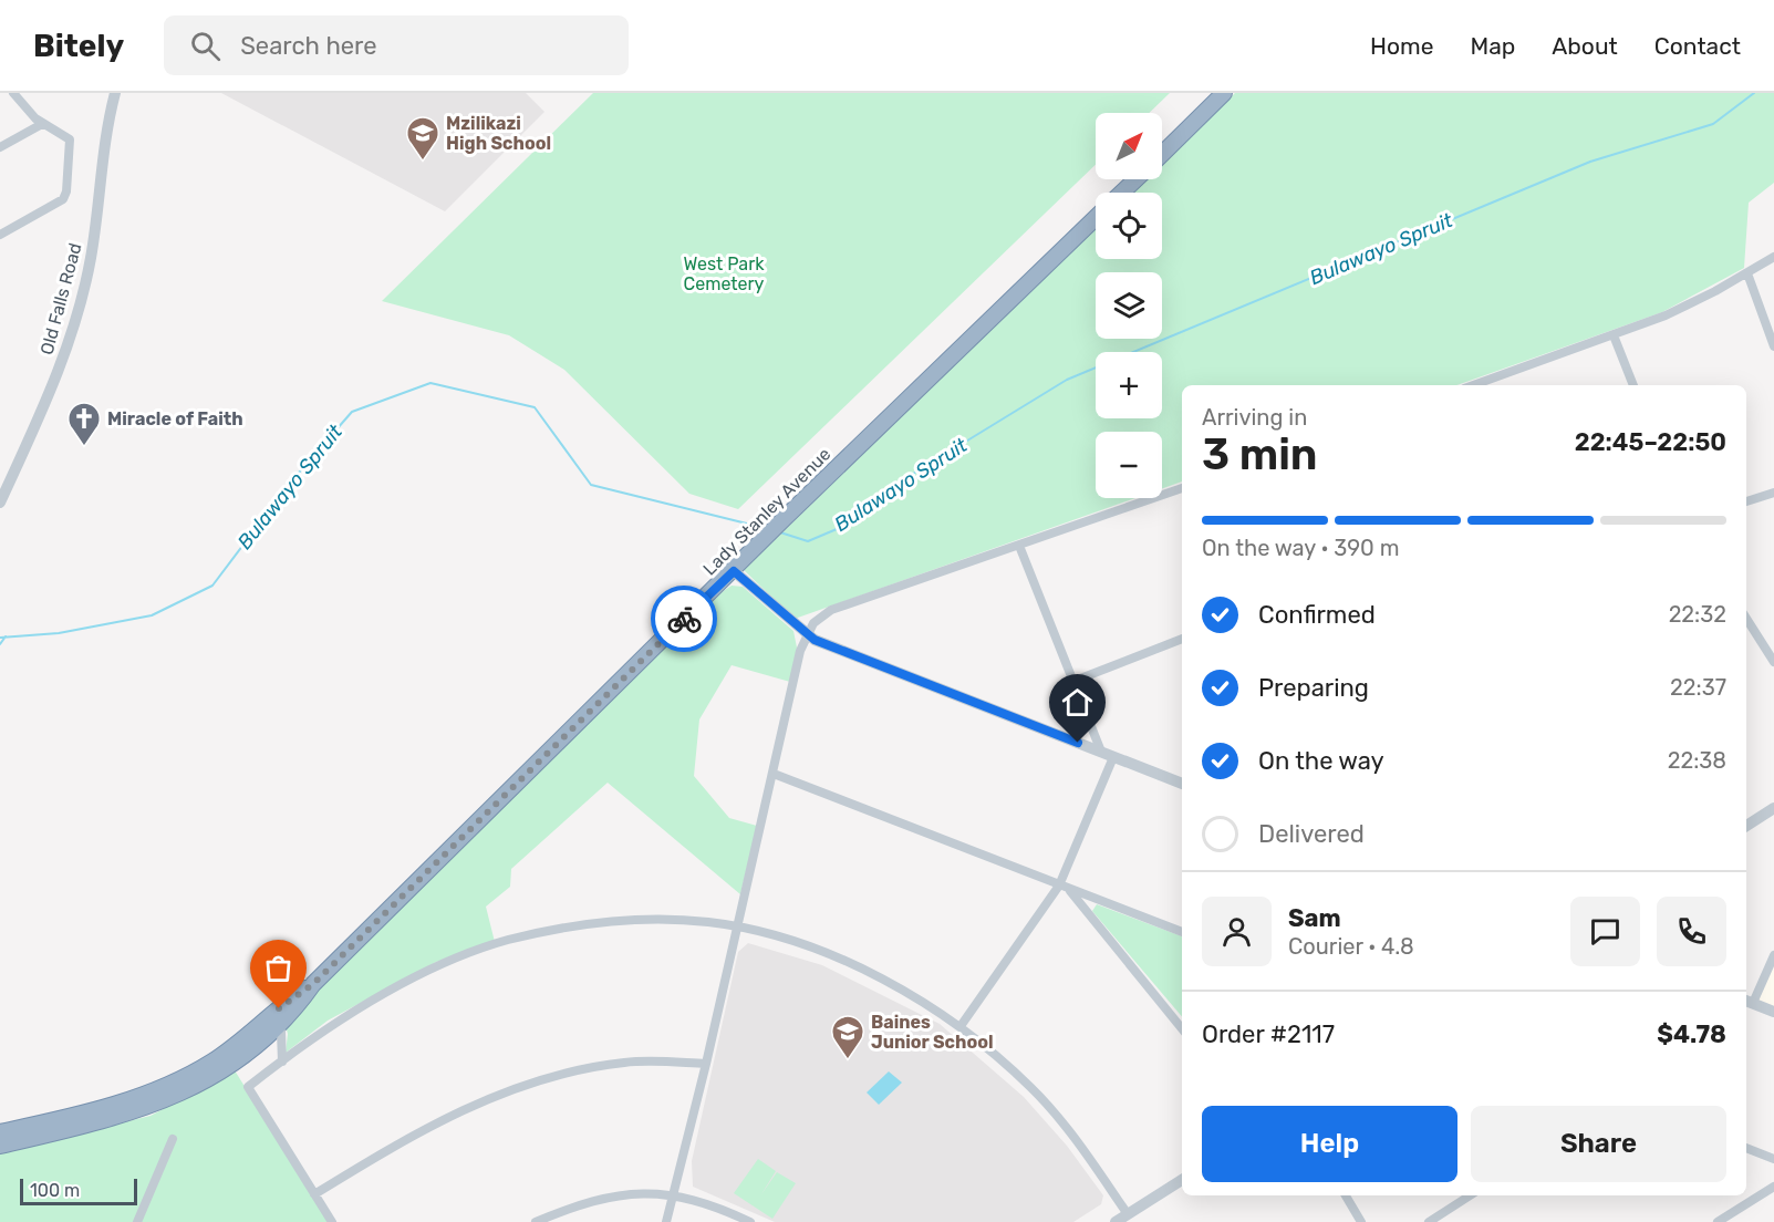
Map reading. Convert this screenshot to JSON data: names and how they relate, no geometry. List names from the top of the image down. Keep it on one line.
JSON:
{"streets":{"highway":["Lady Stanley Avenue"],"street":["Old Falls Road"]},"water":["Bulawayo Spruit"],"parks":["West Park Cemetery"],"places":{"school or university":["Mzilikazi High School","Baines Junior School"],"church":["Miracle of Faith"]},"scale_bar":"100 m","north":"top right","page":{"header":"Bitely","search":"Search here","nav":["Home","Map","About","Contact"],"map_buttons":["+","−"],"heading":["3 min","Arriving in","22:45–22:50"],"panel":["Sam","Courier · 4.8","Order #2117","$4.78"],"bar":"On the way · 390 m","list":[["Confirmed","22:32"],["Preparing","22:37"],["On the way","22:38"],"Delivered"],"buttons":["Help","Share"],"scale":"100 m"}}
